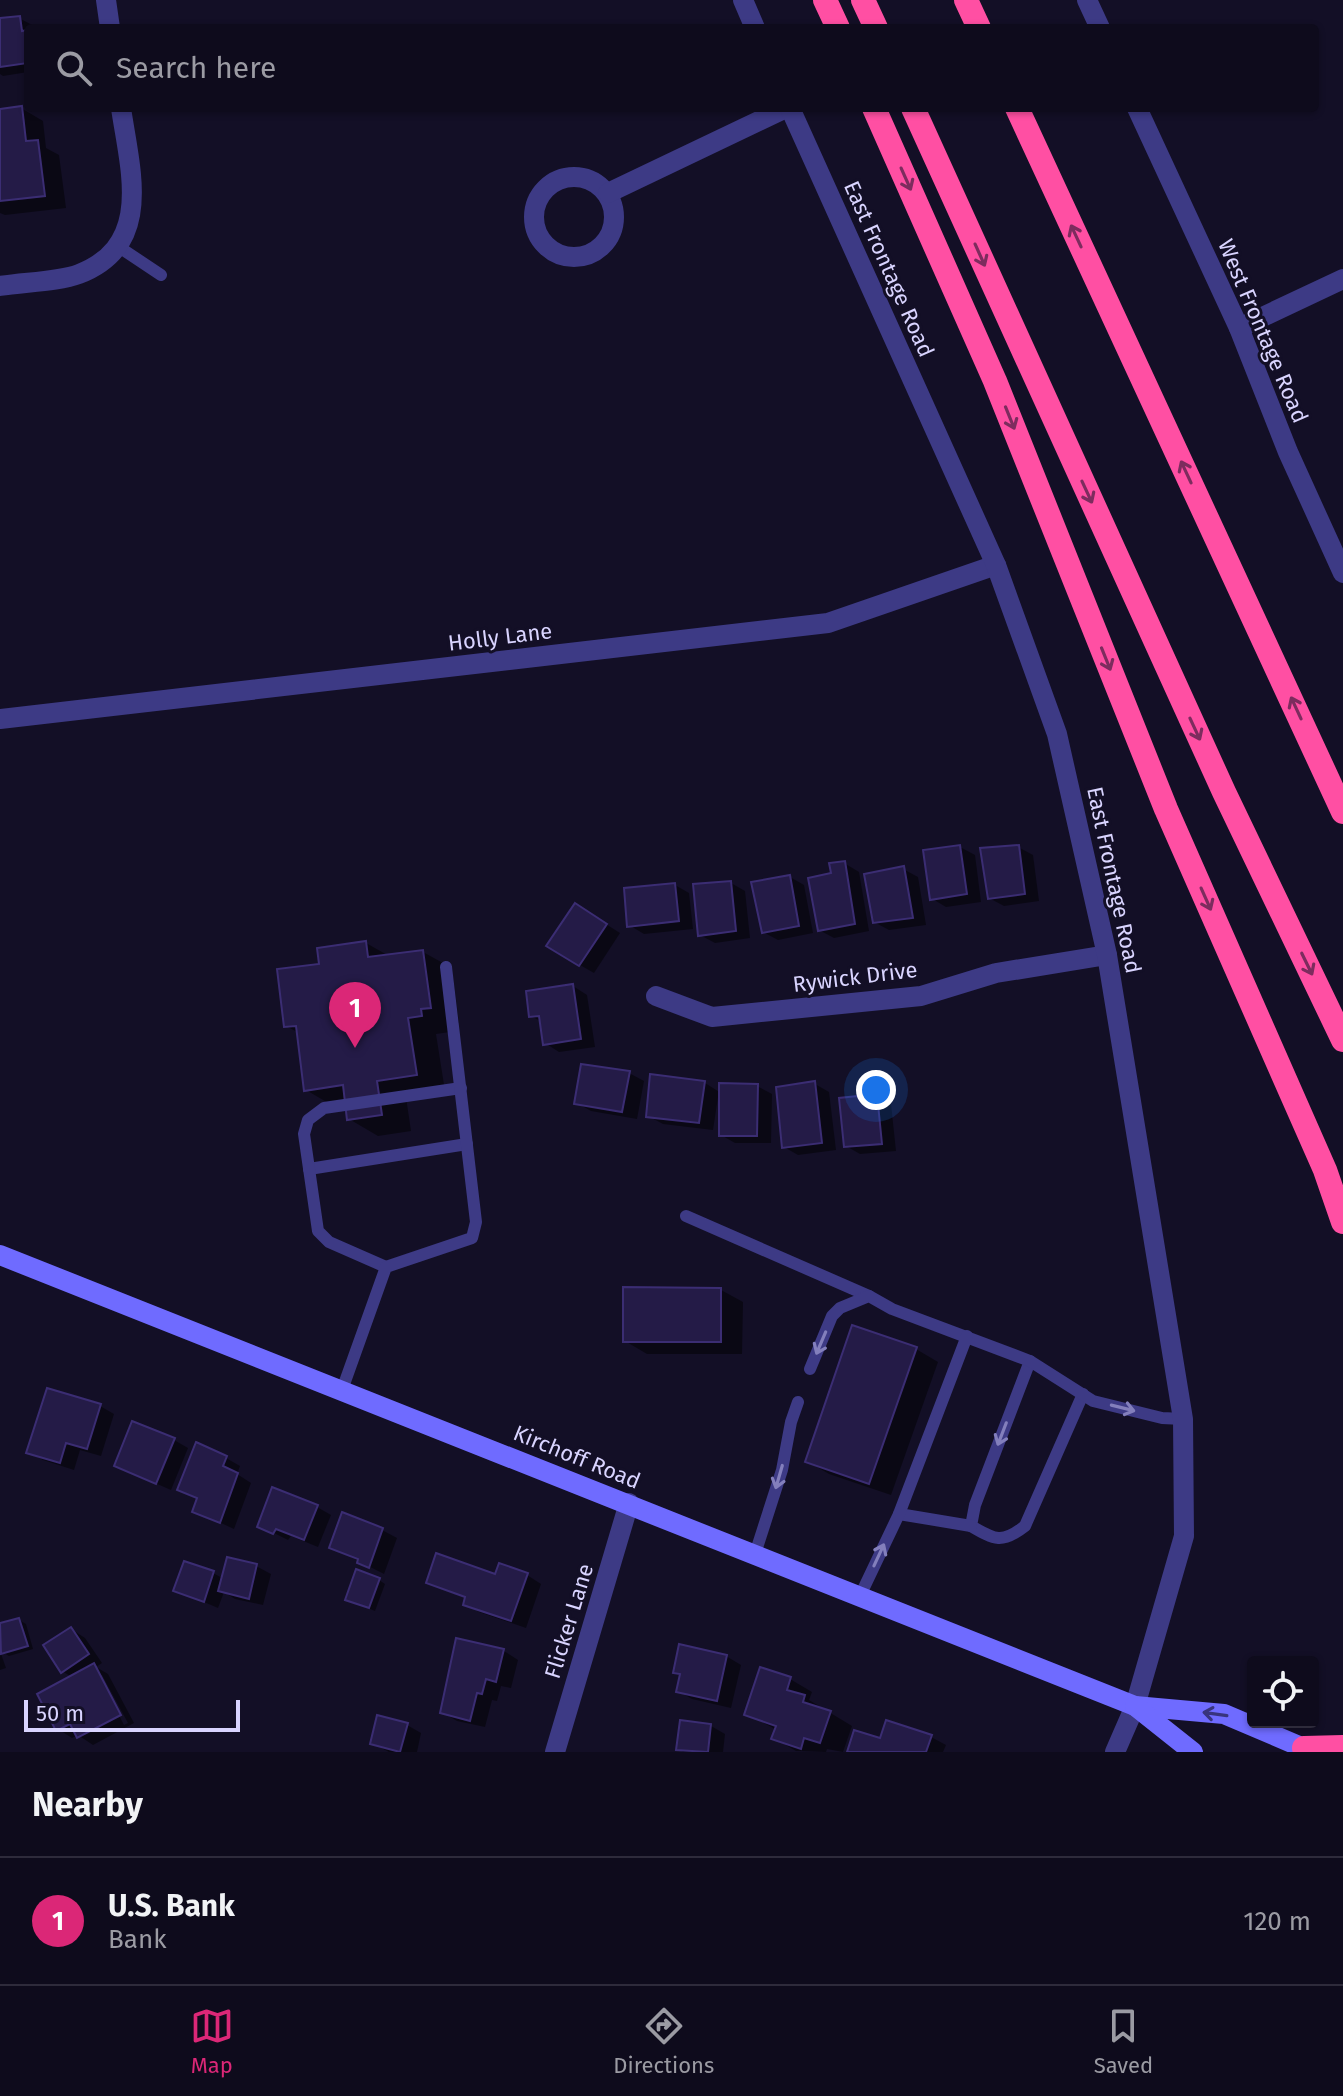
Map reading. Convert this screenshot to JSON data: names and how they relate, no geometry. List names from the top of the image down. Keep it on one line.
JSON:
{"streets":{"main road":["Kirchoff Road"],"street":["East Frontage Road","West Frontage Road","Holly Lane","Rywick Drive","Flicker Lane"]},"crossings":[["East Frontage Road","Holly Lane"],["East Frontage Road","Rywick Drive"],["East Frontage Road","Kirchoff Road"],["Kirchoff Road","Flicker Lane"]],"scale_bar":"50 m","page":{"search":"Search here","pins":"1","scale":"50 m","heading":"Nearby","list":[{"mark":"1","name":"U.S. Bank","note":"Bank","value":"120 m"}],"nav":["Map","Directions","Saved"]}}
